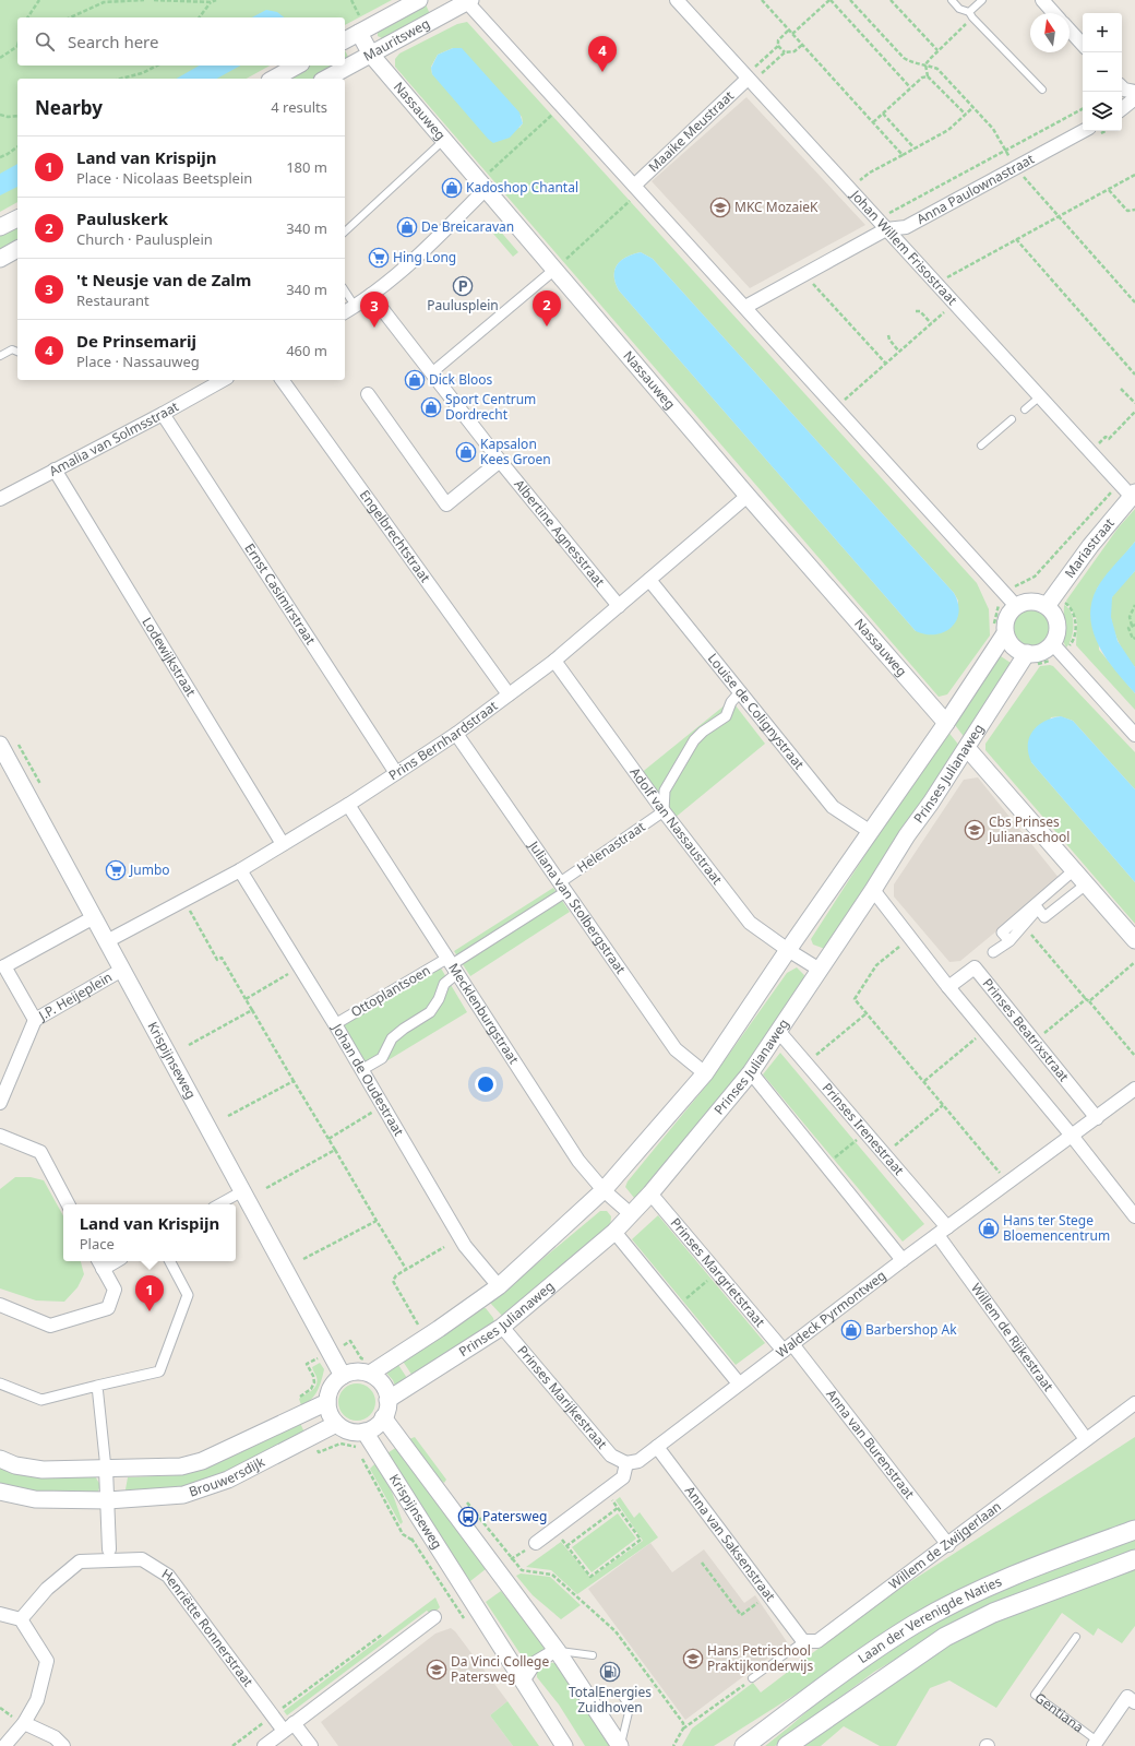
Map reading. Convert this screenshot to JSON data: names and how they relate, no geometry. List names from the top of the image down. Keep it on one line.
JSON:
{"streets":{"main road":["Laan der Verenigde Naties"],"street":["Mauritsweg","Nassauweg","Maaike Meustraat","Anna Paulownastraat","Johan Willem Frisostraat","Amalia van Solmsstraat","Albertine Agnesstraat","Engelbrechtstraat","Mariastraat","Ernst Casimirstraat","Lodewijkstraat","Louise de Colignystraat","Prins Bernhardstraat","Prinses Julianaweg","Adolf van Nassaustraat","Helenastraat","Juliana van Stolbergstraat","Ottoplantsoen","J.P. Heijeplein","Mecklenburgstraat","Prinses Beatrixstraat","Krispijnseweg","Johan de Oudestraat","Prinses Irenestraat","Prinses Margrietstraat","Waldeck Pyrmontweg","Willem de Rijkestraat","Prinses Marijkestraat","Anna van Burenstraat","Brouwersdijk","Anna van Saksenstraat","Willem de Zwijgerlaan","Henriëtte Ronnerstraat","Gentiana"]},"crossings":[["Mauritsweg","Nassauweg"],["Nassauweg","Prins Bernhardstraat"],["Maaike Meustraat","Johan Willem Frisostraat"],["Anna Paulownastraat","Johan Willem Frisostraat"],["Johan Willem Frisostraat","Mariastraat"],["Amalia van Solmsstraat","Ernst Casimirstraat"],["Amalia van Solmsstraat","Lodewijkstraat"],["Albertine Agnesstraat","Prins Bernhardstraat"],["Engelbrechtstraat","Prins Bernhardstraat"],["Mariastraat","Prinses Julianaweg"],["Ernst Casimirstraat","Prins Bernhardstraat"],["Lodewijkstraat","Prins Bernhardstraat"],["Louise de Colignystraat","Prins Bernhardstraat"],["Prins Bernhardstraat","Adolf van Nassaustraat"],["Prins Bernhardstraat","Juliana van Stolbergstraat"],["Prins Bernhardstraat","Mecklenburgstraat"],["Prins Bernhardstraat","Krispijnseweg"],["Prins Bernhardstraat","Johan de Oudestraat"],["Prinses Julianaweg","Adolf van Nassaustraat"],["Prinses Julianaweg","Mecklenburgstraat"],["Prinses Julianaweg","Krispijnseweg"],["Prinses Julianaweg","Prinses Irenestraat"],["Prinses Julianaweg","Prinses Margrietstraat"],["Prinses Julianaweg","Prinses Marijkestraat"],["Prinses Julianaweg","Brouwersdijk"],["Adolf van Nassaustraat","Helenastraat"],["Helenastraat","Juliana van Stolbergstraat"],["Helenastraat","Ottoplantsoen"],["Helenastraat","Mecklenburgstraat"],["Ottoplantsoen","Mecklenburgstraat"],["Ottoplantsoen","Johan de Oudestraat"],["J.P. Heijeplein","Krispijnseweg"],["Prinses Beatrixstraat","Waldeck Pyrmontweg"],["Krispijnseweg","Brouwersdijk"],["Prinses Irenestraat","Waldeck Pyrmontweg"],["Prinses Irenestraat","Willem de Rijkestraat"],["Prinses Margrietstraat","Waldeck Pyrmontweg"],["Prinses Margrietstraat","Anna van Burenstraat"],["Waldeck Pyrmontweg","Willem de Rijkestraat"],["Waldeck Pyrmontweg","Prinses Marijkestraat"],["Waldeck Pyrmontweg","Anna van Burenstraat"],["Waldeck Pyrmontweg","Anna van Saksenstraat"],["Willem de Rijkestraat","Willem de Zwijgerlaan"],["Anna van Burenstraat","Willem de Zwijgerlaan"],["Anna van Saksenstraat","Willem de Zwijgerlaan"]],"places":{"shop":["Kadoshop Chantal","De Breicaravan","Dick Bloos","Sport Centrum Dordrecht","Kapsalon Kees Groen","Hans ter Stege Bloemencentrum","Barbershop Ak"],"school or university":["MKC MozaieK","Cbs Prinses Julianaschool","Hans Petrischool Praktijkonderwijs","Da Vinci College Patersweg"],"supermarket":["Hing Long","Jumbo"],"parking":["Paulusplein"],"bus stop":["Patersweg"],"fuel station":["TotalEnergies Zuidhoven"]},"north":"top","page":{"map_buttons":["+","−"],"search":"Search here","pins":["4","2","3","1"],"heading":["Nearby","4 results"],"list":[{"mark":"1","name":"Land van Krispijn","note":"Place · Nicolaas Beetsplein","value":"180 m"},{"mark":"2","name":"Pauluskerk","note":"Church · Paulusplein","value":"340 m"},{"mark":"3","name":"'t Neusje van de Zalm","note":"Restaurant","value":"340 m"},{"mark":"4","name":"De Prinsemarij","note":"Place · Nassauweg","value":"460 m"}],"popup":["Land van Krispijn","Place"]}}
